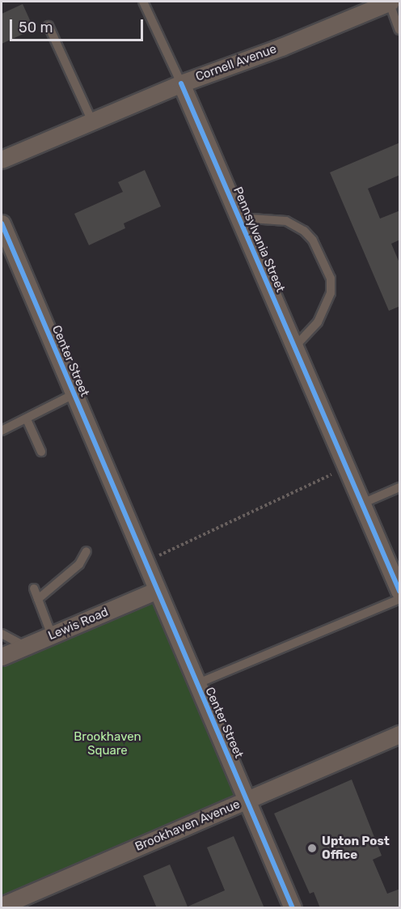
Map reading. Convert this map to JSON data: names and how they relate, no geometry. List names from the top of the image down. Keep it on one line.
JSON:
{"streets":{"street":["Cornell Avenue","Pennsylvania Street","Center Street","Lewis Road","Brookhaven Avenue"]},"crossings":[["Cornell Avenue","Pennsylvania Street"],["Center Street","Lewis Road"],["Center Street","Brookhaven Avenue"]],"parks":["Brookhaven Square"],"places":["Upton Post Office"],"scale_bar":"50 m"}
